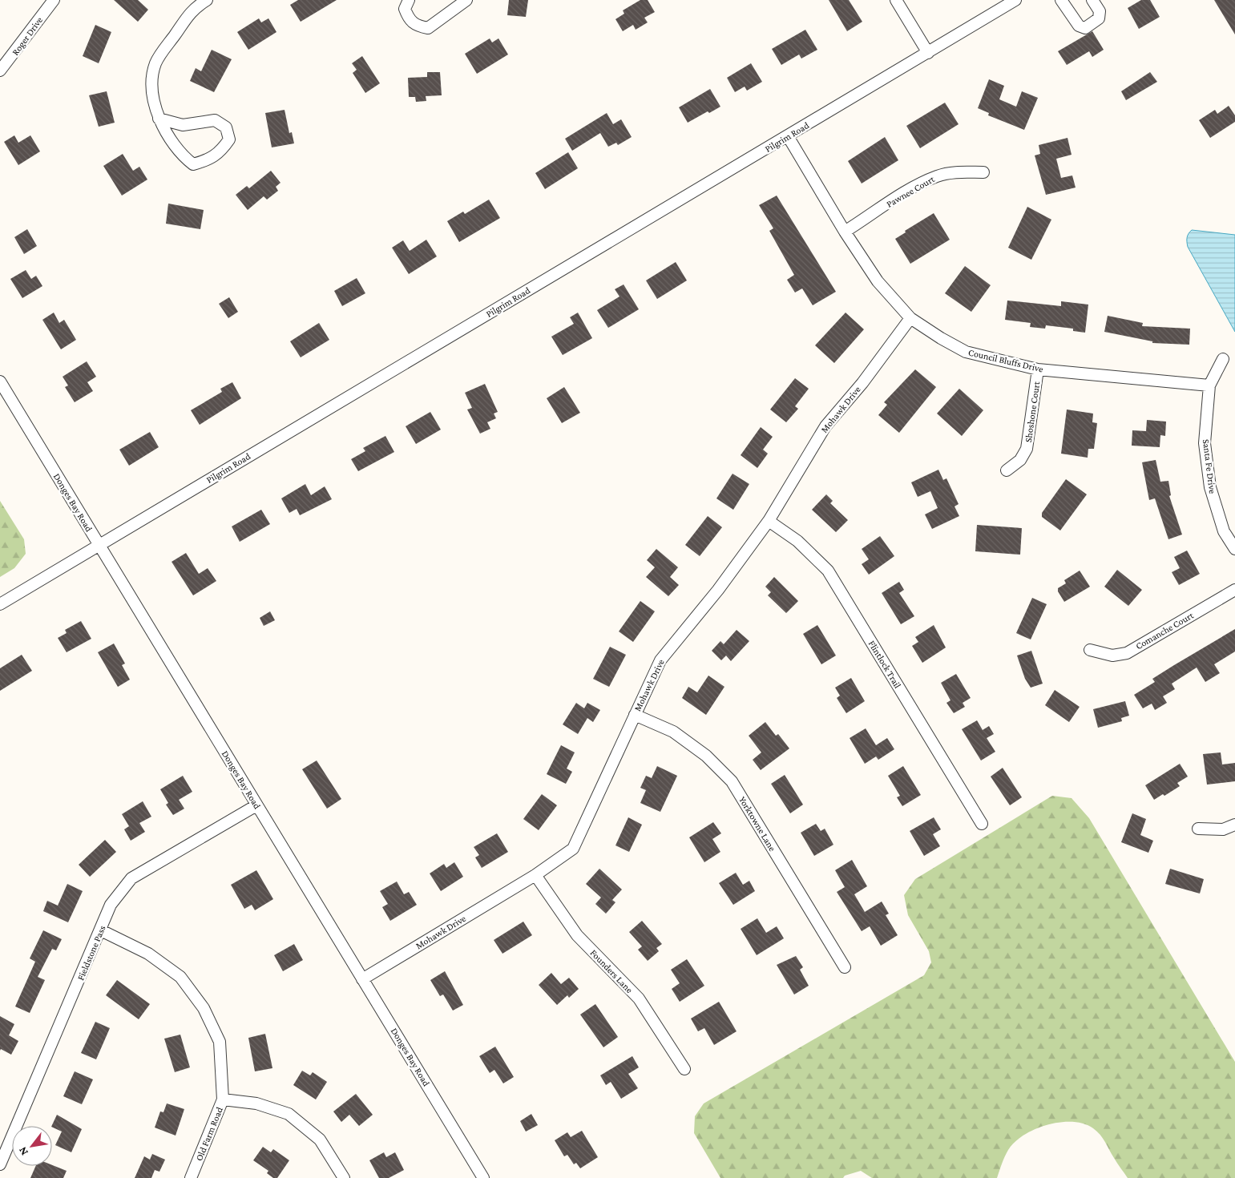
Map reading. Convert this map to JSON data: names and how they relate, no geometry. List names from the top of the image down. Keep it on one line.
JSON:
{"streets":{"street":["Roger Drive","Pilgrim Road","Pawnee Court","Council Bluffs Drive","Mohawk Drive","Shoshone Court","Santa Fe Drive","Donges Bay Road","Comanche Court","Flintlock Trail","Yorktowne Lane","Fieldstone Pass","Founders Lane","Old Farm Road"]},"crossings":[["Pilgrim Road","Council Bluffs Drive"],["Pilgrim Road","Donges Bay Road"],["Pawnee Court","Council Bluffs Drive"],["Council Bluffs Drive","Mohawk Drive"],["Council Bluffs Drive","Shoshone Court"],["Council Bluffs Drive","Santa Fe Drive"],["Mohawk Drive","Donges Bay Road"],["Mohawk Drive","Flintlock Trail"],["Mohawk Drive","Yorktowne Lane"],["Mohawk Drive","Founders Lane"],["Donges Bay Road","Fieldstone Pass"],["Fieldstone Pass","Old Farm Road"]],"north":"bottom left"}
